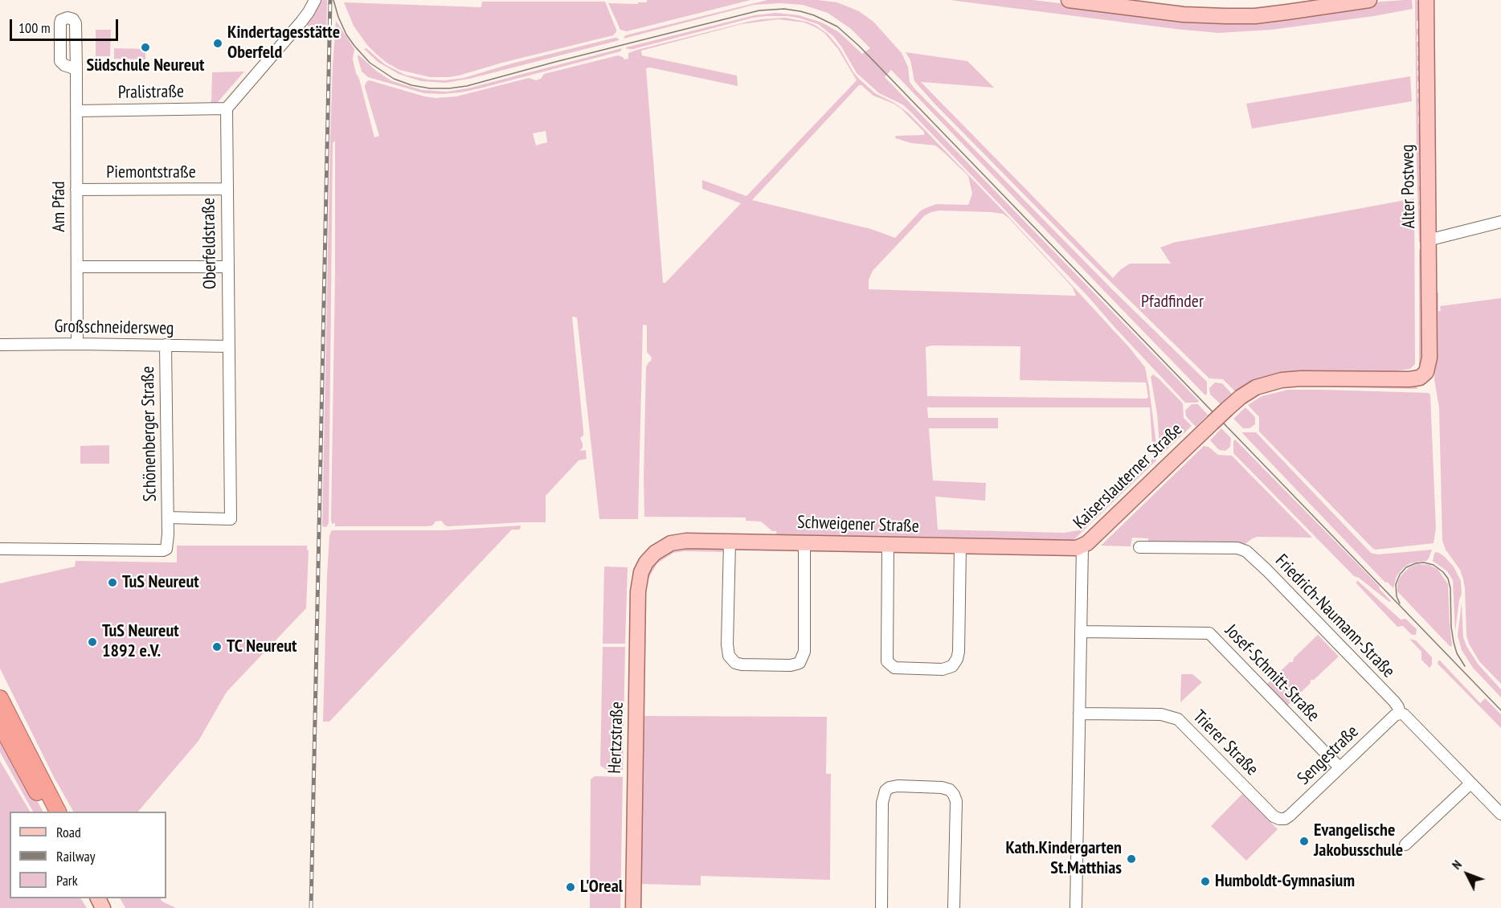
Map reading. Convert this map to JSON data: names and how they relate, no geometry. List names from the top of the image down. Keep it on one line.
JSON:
{"streets":{"main road":["Alter Postweg","Kaiserslauterner Straße","Schweigener Straße","Hertzstraße"],"street":["Pralistraße","Piemontstraße","Am Pfad","Oberfeldstraße","Großschneidersweg","Schönenberger Straße","Friedrich-Naumann-Straße","Josef-Schmitt-Straße","Trierer Straße","Sengestraße"]},"crossings":[["Pralistraße","Am Pfad"],["Pralistraße","Oberfeldstraße"],["Piemontstraße","Am Pfad"],["Piemontstraße","Oberfeldstraße"],["Alter Postweg","Kaiserslauterner Straße"],["Am Pfad","Großschneidersweg"],["Oberfeldstraße","Großschneidersweg"],["Oberfeldstraße","Schönenberger Straße"],["Großschneidersweg","Schönenberger Straße"],["Kaiserslauterner Straße","Schweigener Straße"],["Kaiserslauterner Straße","Josef-Schmitt-Straße"],["Kaiserslauterner Straße","Trierer Straße"],["Schweigener Straße","Hertzstraße"],["Friedrich-Naumann-Straße","Sengestraße"],["Josef-Schmitt-Straße","Sengestraße"],["Trierer Straße","Sengestraße"]],"parks":["Pfadfinder"],"places":["Kindertagesstätte Oberfeld","Südschule Neureut","TuS Neureut","TuS Neureut 1892 e.V.","TC Neureut","Evangelische Jakobusschule","Kath.Kindergarten St.Matthias","Humboldt-Gymnasium","L'Oreal"],"legend":["Road","Railway","Park"],"scale_bar":"100 m","north":"top left"}
